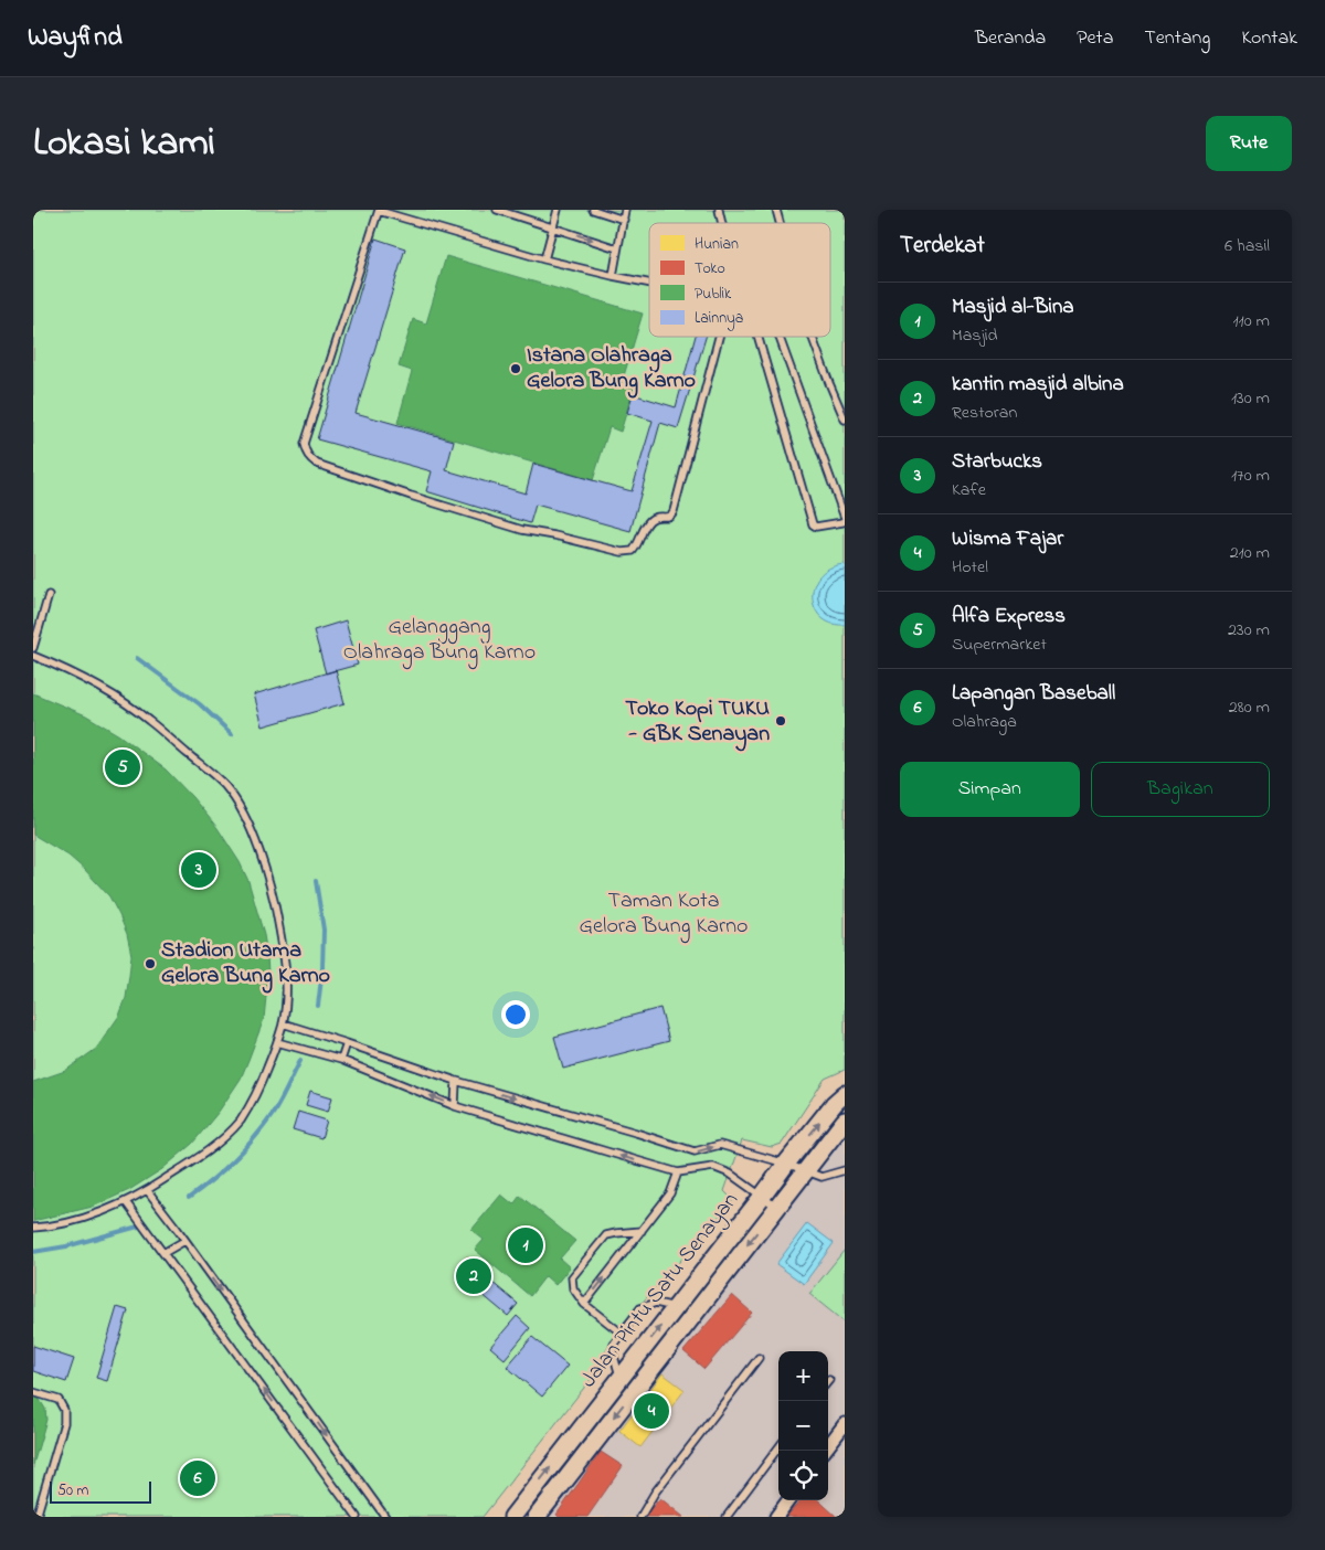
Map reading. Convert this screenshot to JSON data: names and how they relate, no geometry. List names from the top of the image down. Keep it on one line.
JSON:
{"streets":{"main road":["Jalan Pintu Satu Senayan"]},"parks":["Gelanggang Olahraga Bung Karno","Taman Kota Gelora Bung Karno"],"places":["Istana Olahraga Gelora Bung Karno","Toko Kopi TUKU - GBK Senayan","Stadion Utama Gelora Bung Karno"],"legend":["Hunian","Toko","Publik","Lainnya"],"scale_bar":"50 m","page":{"header":"Wayfind","nav":["Beranda","Peta","Tentang","Kontak"],"title":"Lokasi kami","buttons":["Rute",["Simpan","Bagikan"]],"heading":["Terdekat","6 hasil"],"list":[{"mark":"1","name":"Masjid al-Bina","note":"Masjid","value":"110 m"},{"mark":"2","name":"kantin masjid albina","note":"Restoran","value":"130 m"},{"mark":"3","name":"Starbucks","note":"Kafe","value":"170 m"},{"mark":"4","name":"Wisma Fajar","note":"Hotel","value":"210 m"},{"mark":"5","name":"Alfa Express","note":"Supermarket","value":"230 m"},{"mark":"6","name":"Lapangan Baseball","note":"Olahraga","value":"280 m"}],"pins":["5","3","1","2","4","6"],"map_buttons":["+","−"],"scale":"50 m"}}
